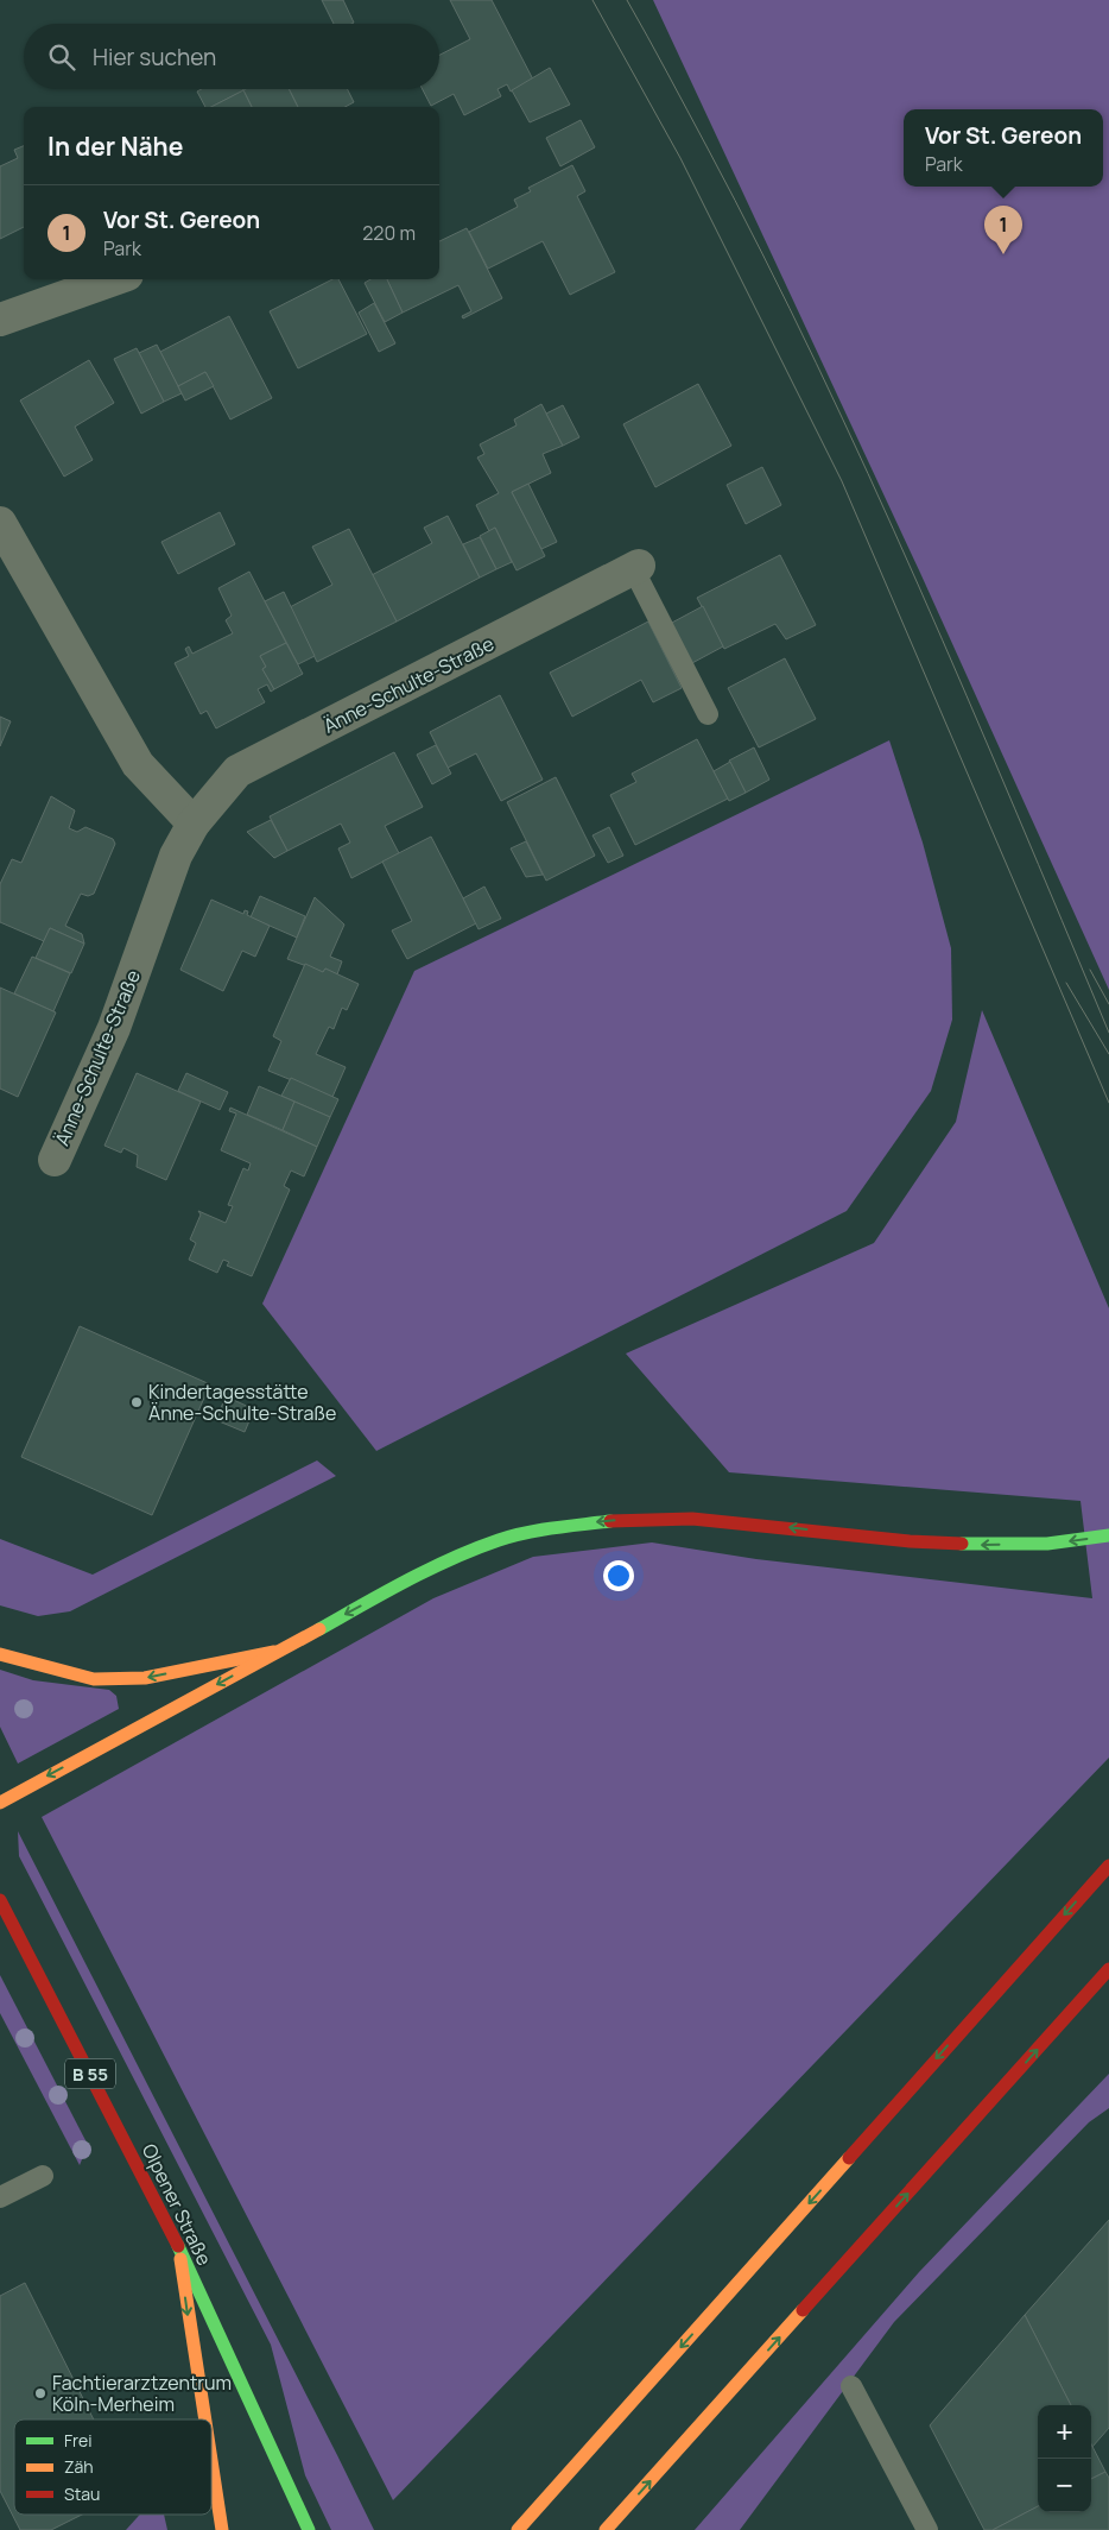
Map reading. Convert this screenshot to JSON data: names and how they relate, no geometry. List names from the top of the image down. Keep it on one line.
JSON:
{"streets":{"main road":["B 55","Olpener Straße"],"street":["Änne-Schulte-Straße"]},"places":["Kindertagesstätte Änne-Schulte-Straße","Fachtierarztzentrum Köln-Merheim"],"legend":["Frei","Zäh","Stau"],"page":{"search":"Hier suchen","heading":"In der Nähe","popup":["Vor St. Gereon","Park"],"list":[{"mark":"1","name":"Vor St. Gereon","note":"Park","value":"220 m"}],"pins":"1","map_buttons":["+","−"]}}
